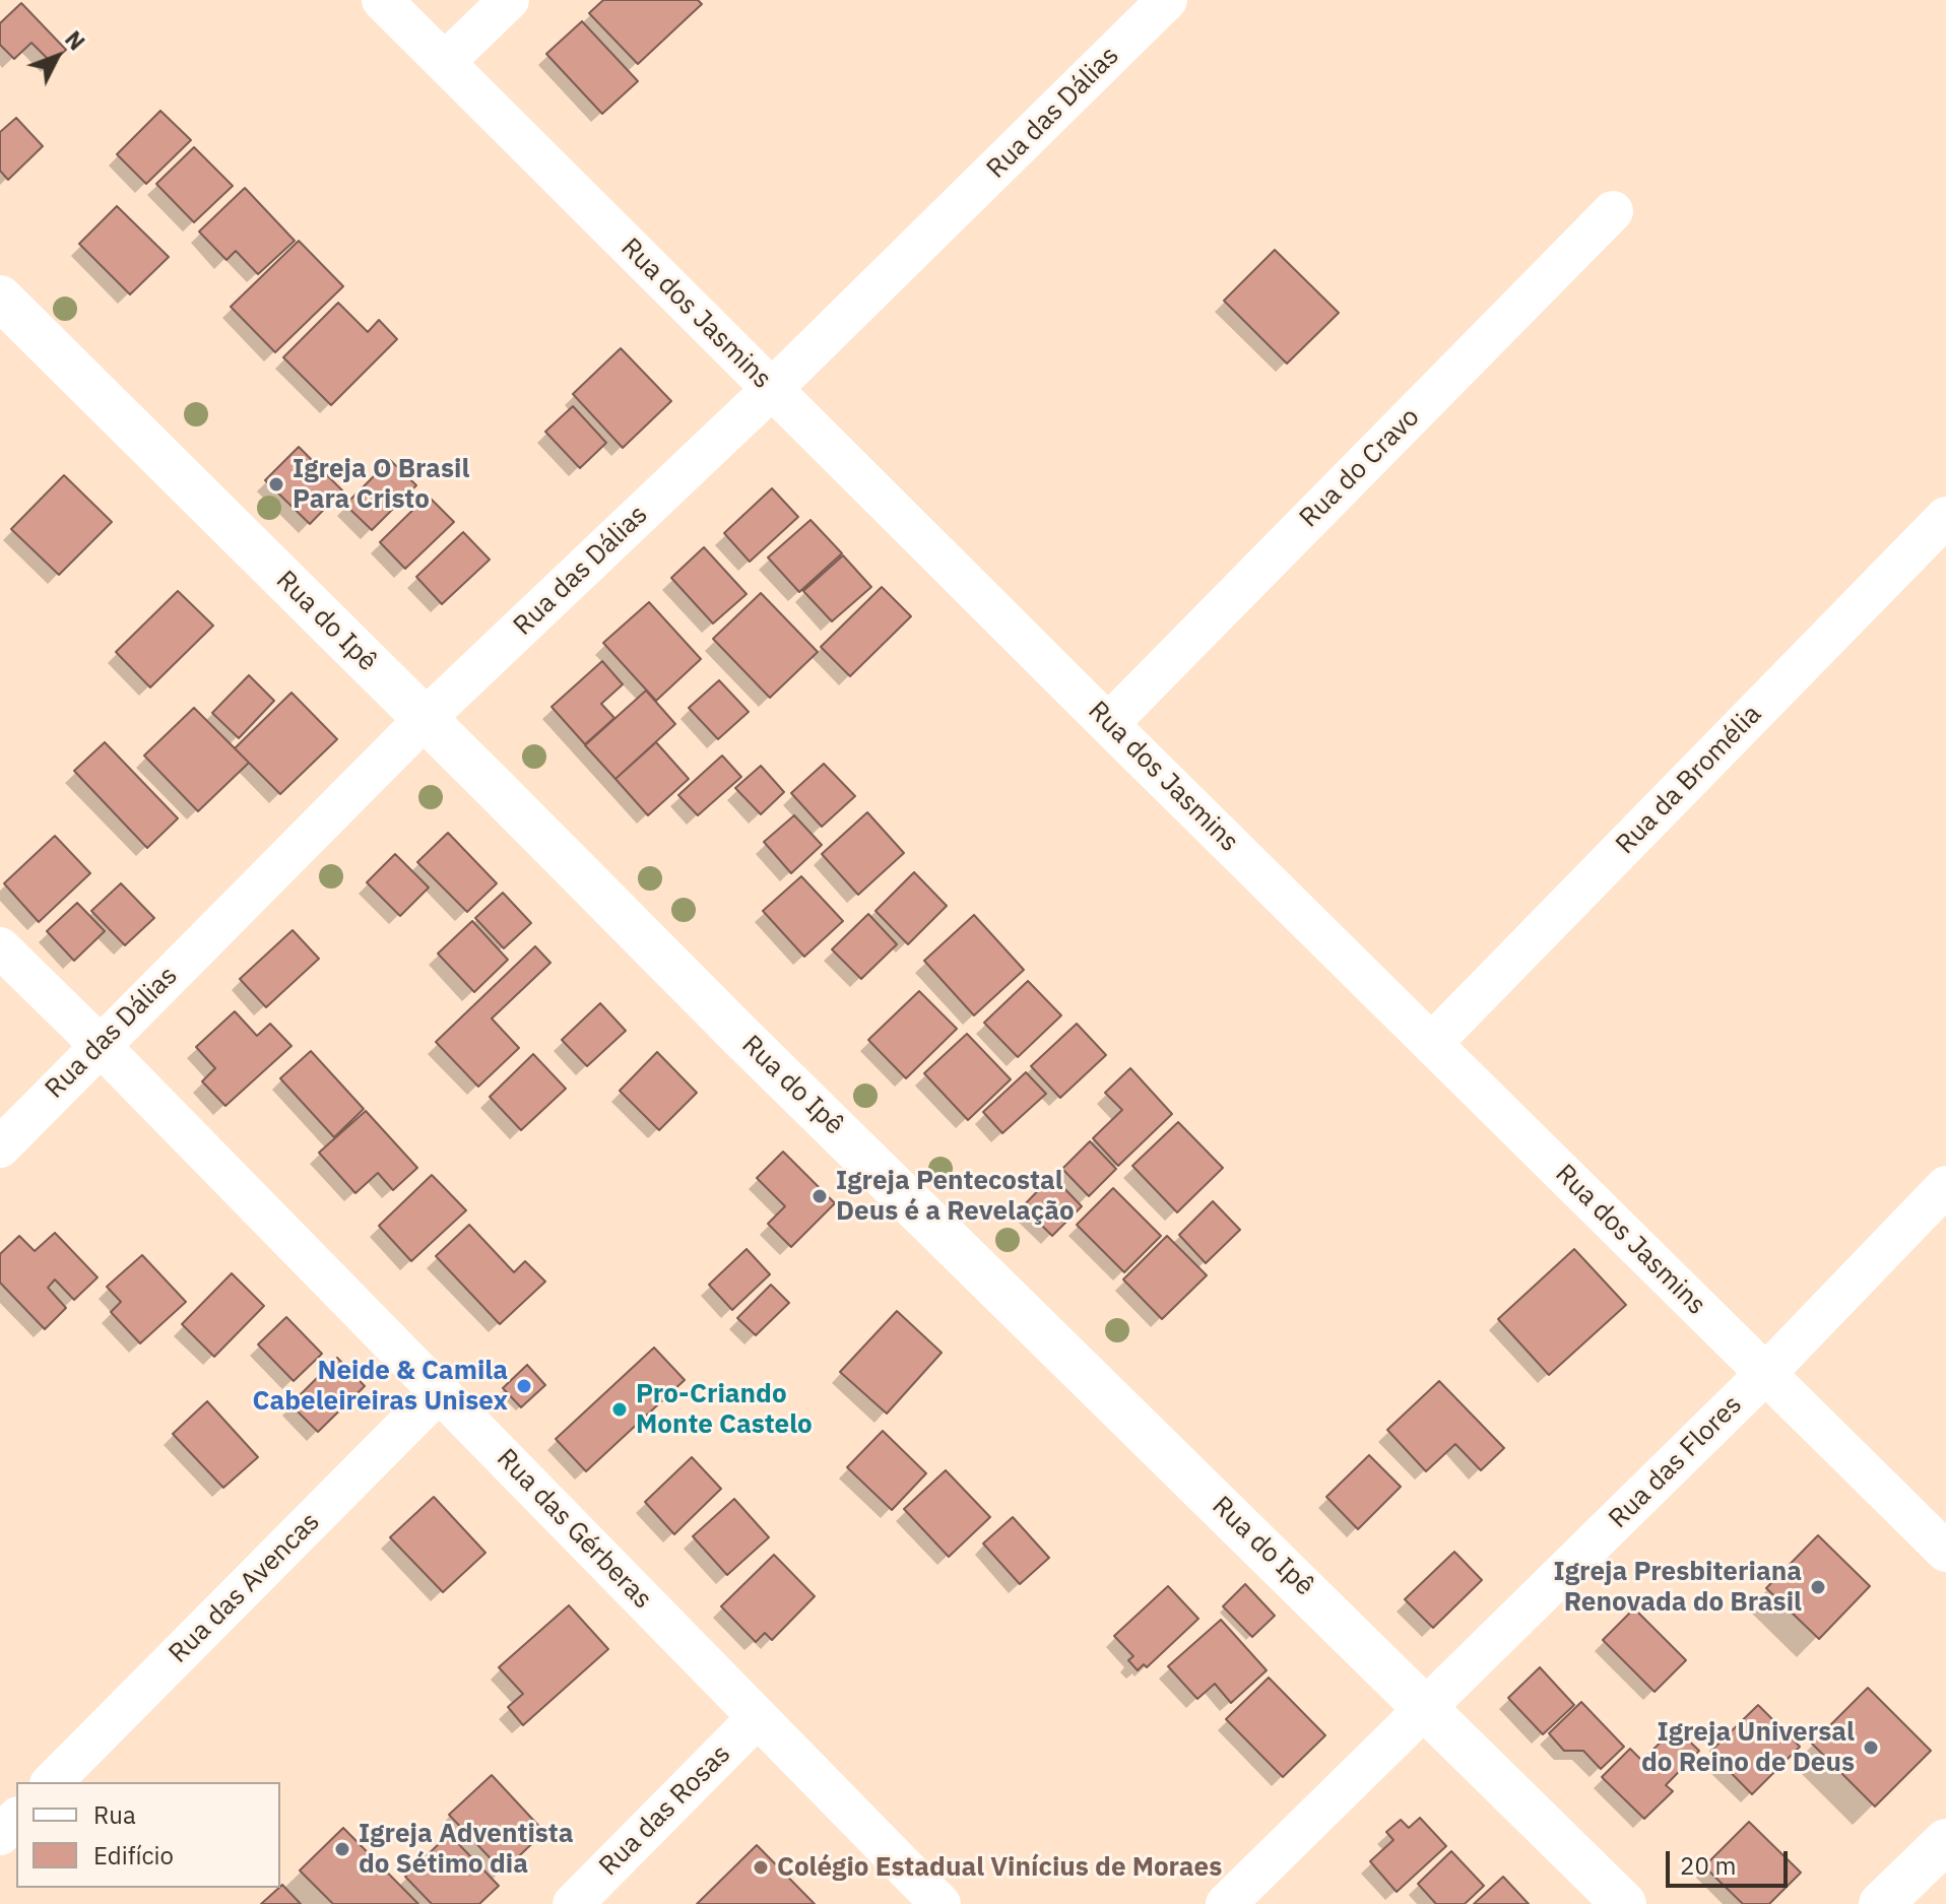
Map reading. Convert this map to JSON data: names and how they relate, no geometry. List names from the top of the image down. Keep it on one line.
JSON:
{"streets":{"street":["Rua das Dálias","Rua dos Jasmins","Rua do Cravo","Rua do Ipê","Rua da Bromélia","Rua das Flores","Rua das Gérberas","Rua das Avencas","Rua das Rosas"]},"crossings":[["Rua das Dálias","Rua dos Jasmins"],["Rua das Dálias","Rua do Ipê"],["Rua das Dálias","Rua das Gérberas"],["Rua dos Jasmins","Rua do Cravo"],["Rua dos Jasmins","Rua da Bromélia"],["Rua dos Jasmins","Rua das Flores"],["Rua do Ipê","Rua das Flores"],["Rua das Gérberas","Rua das Avencas"],["Rua das Gérberas","Rua das Rosas"]],"places":["Igreja O Brasil Para Cristo","Igreja Pentecostal Deus é a Revelação","Neide & Camila Cabeleireiras Unisex","Pro-Criando Monte Castelo","Igreja Presbiteriana Renovada do Brasil","Igreja Universal do Reino de Deus","Igreja Adventista do Sétimo dia","Colégio Estadual Vinícius de Moraes"],"legend":["Rua","Edifício"],"scale_bar":"20 m","north":"top right"}
